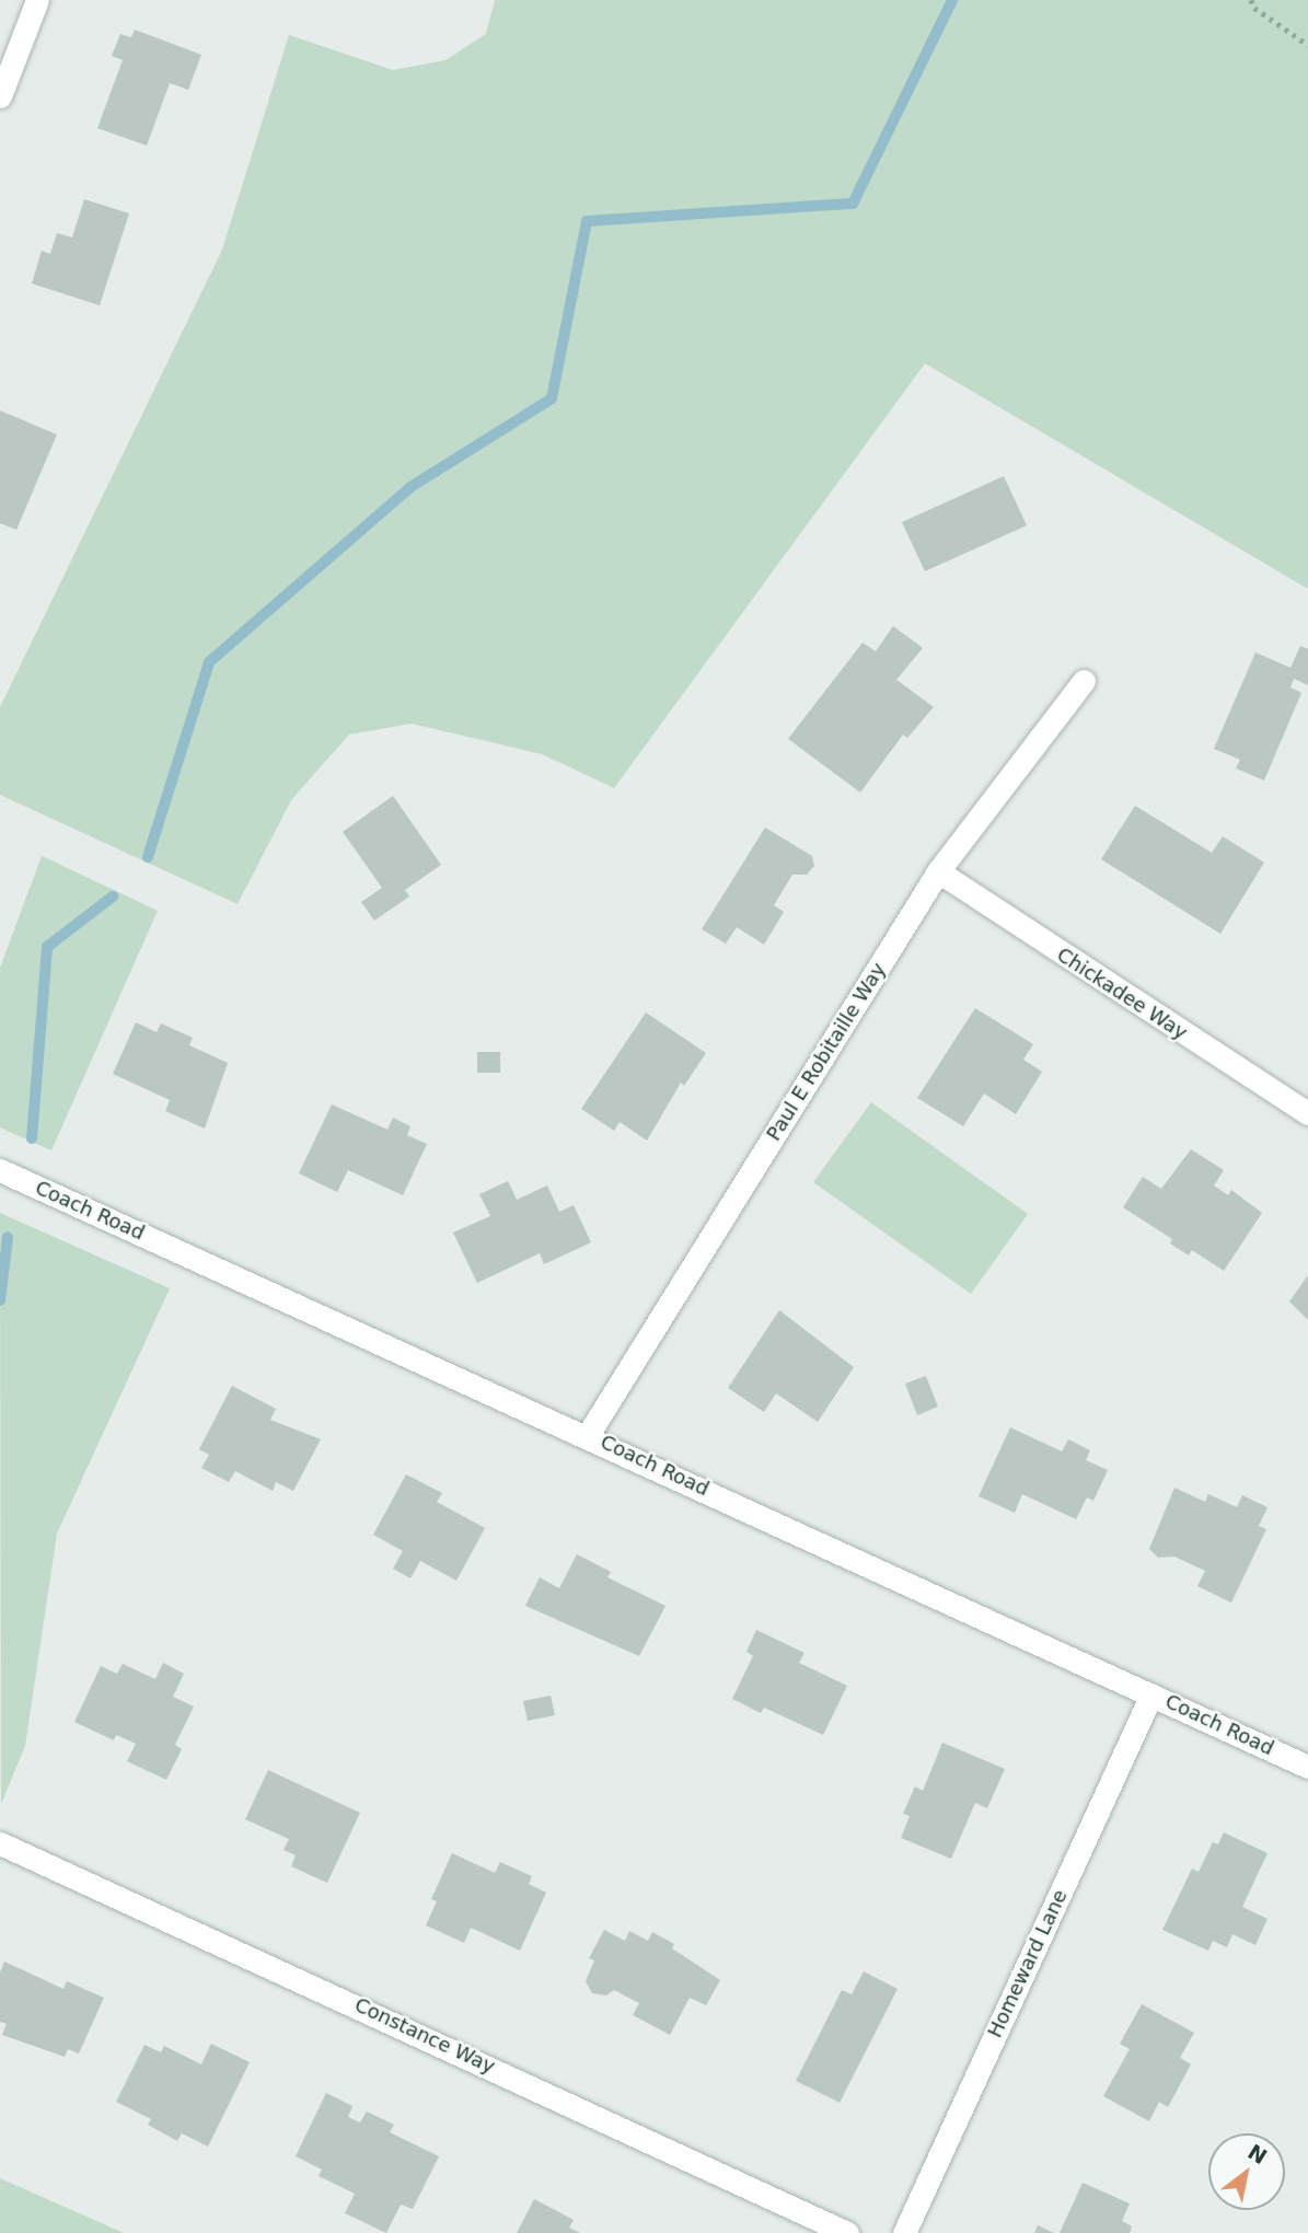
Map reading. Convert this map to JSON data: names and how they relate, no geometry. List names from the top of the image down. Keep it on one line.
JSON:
{"streets":{"street":["Chickadee Way","Paul E Robitaille Way","Coach Road","Homeward Lane","Constance Way"]},"crossings":[["Chickadee Way","Paul E Robitaille Way"],["Paul E Robitaille Way","Coach Road"],["Coach Road","Homeward Lane"]],"north":"top right"}
